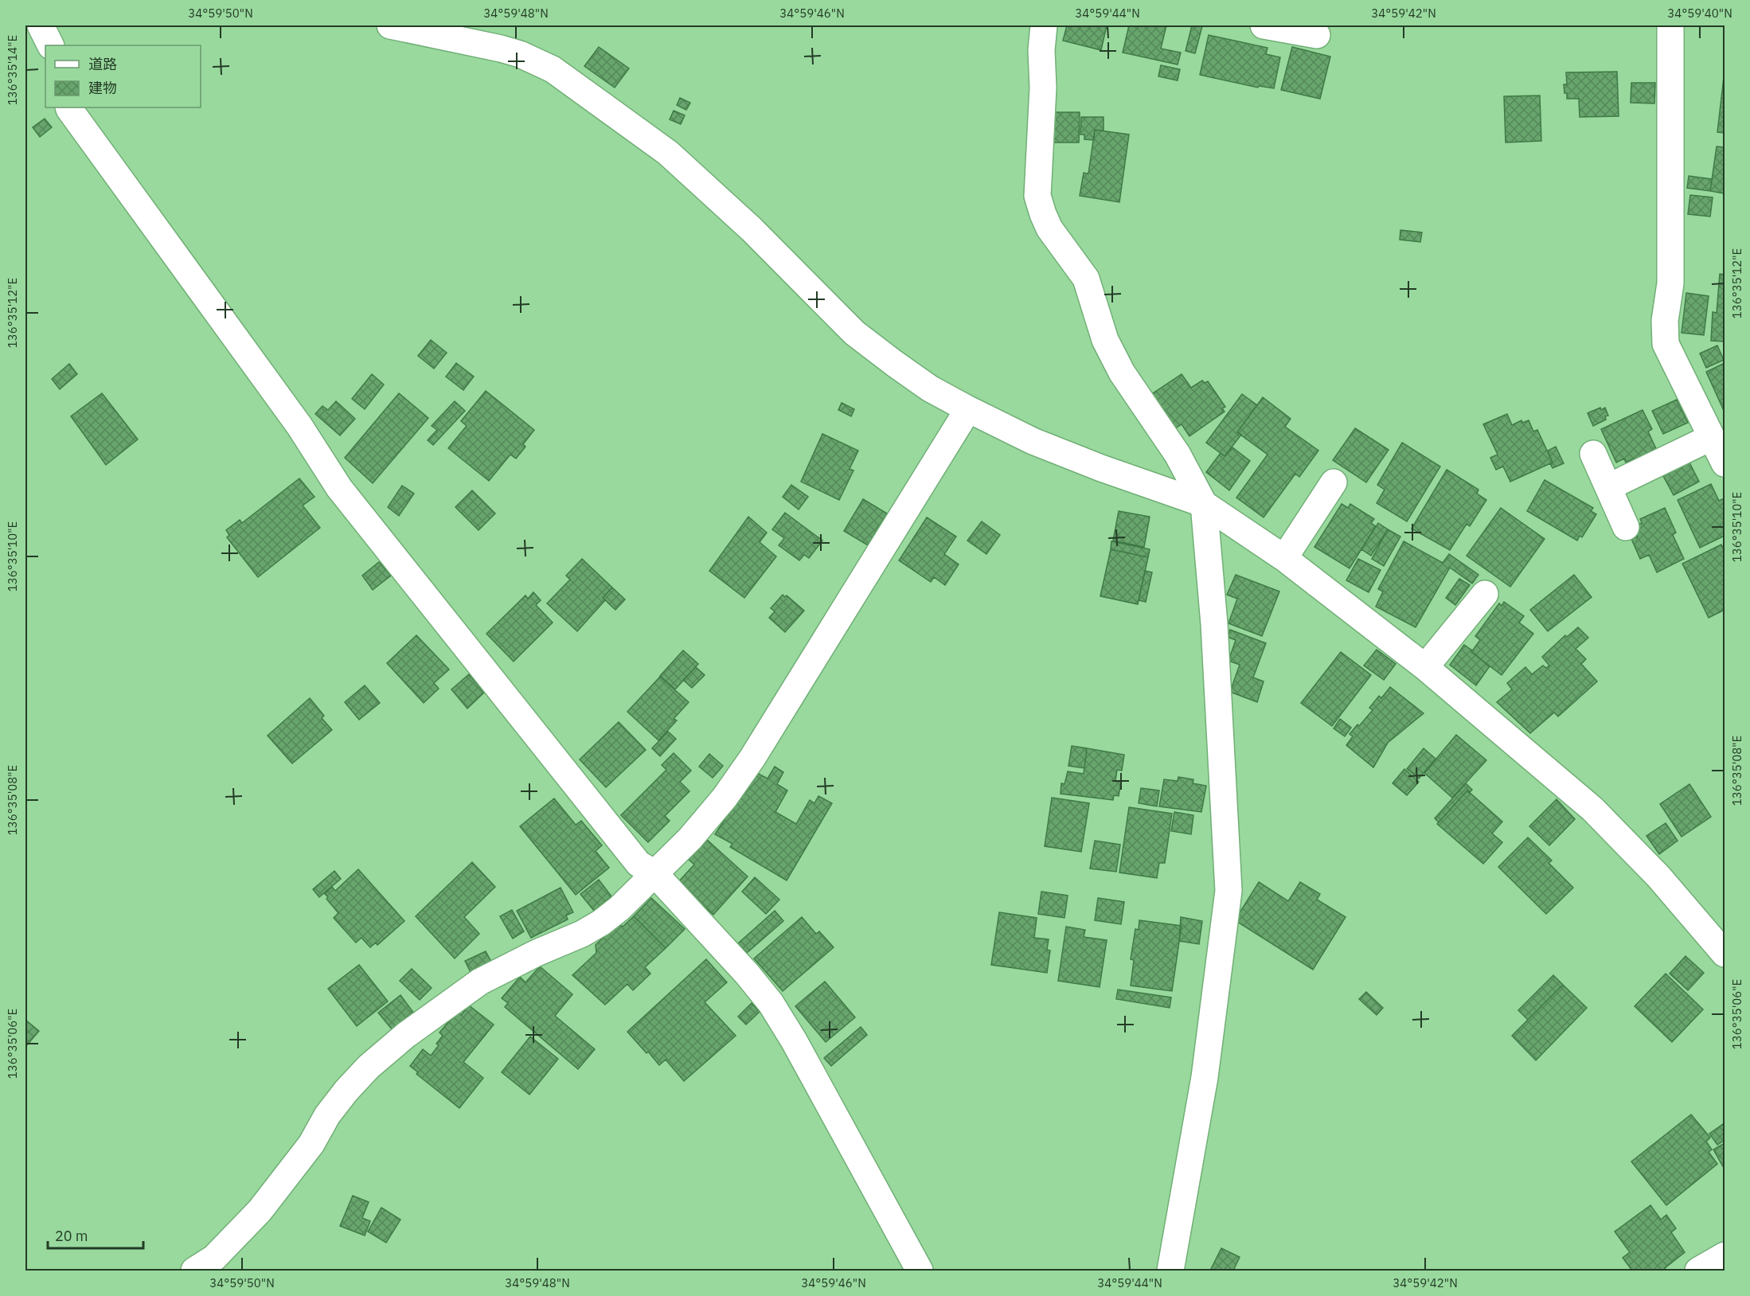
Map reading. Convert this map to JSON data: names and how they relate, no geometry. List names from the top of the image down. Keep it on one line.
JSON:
{"legend":["道路","建物"],"scale_bar":"20 m","coordinates":["34°59'50\"N","34°59'48\"N","34°59'46\"N","34°59'44\"N","34°59'42\"N","34°59'40\"N","136°35'14\"E","136°35'12\"E","136°35'10\"E","136°35'08\"E","136°35'06\"E"]}
